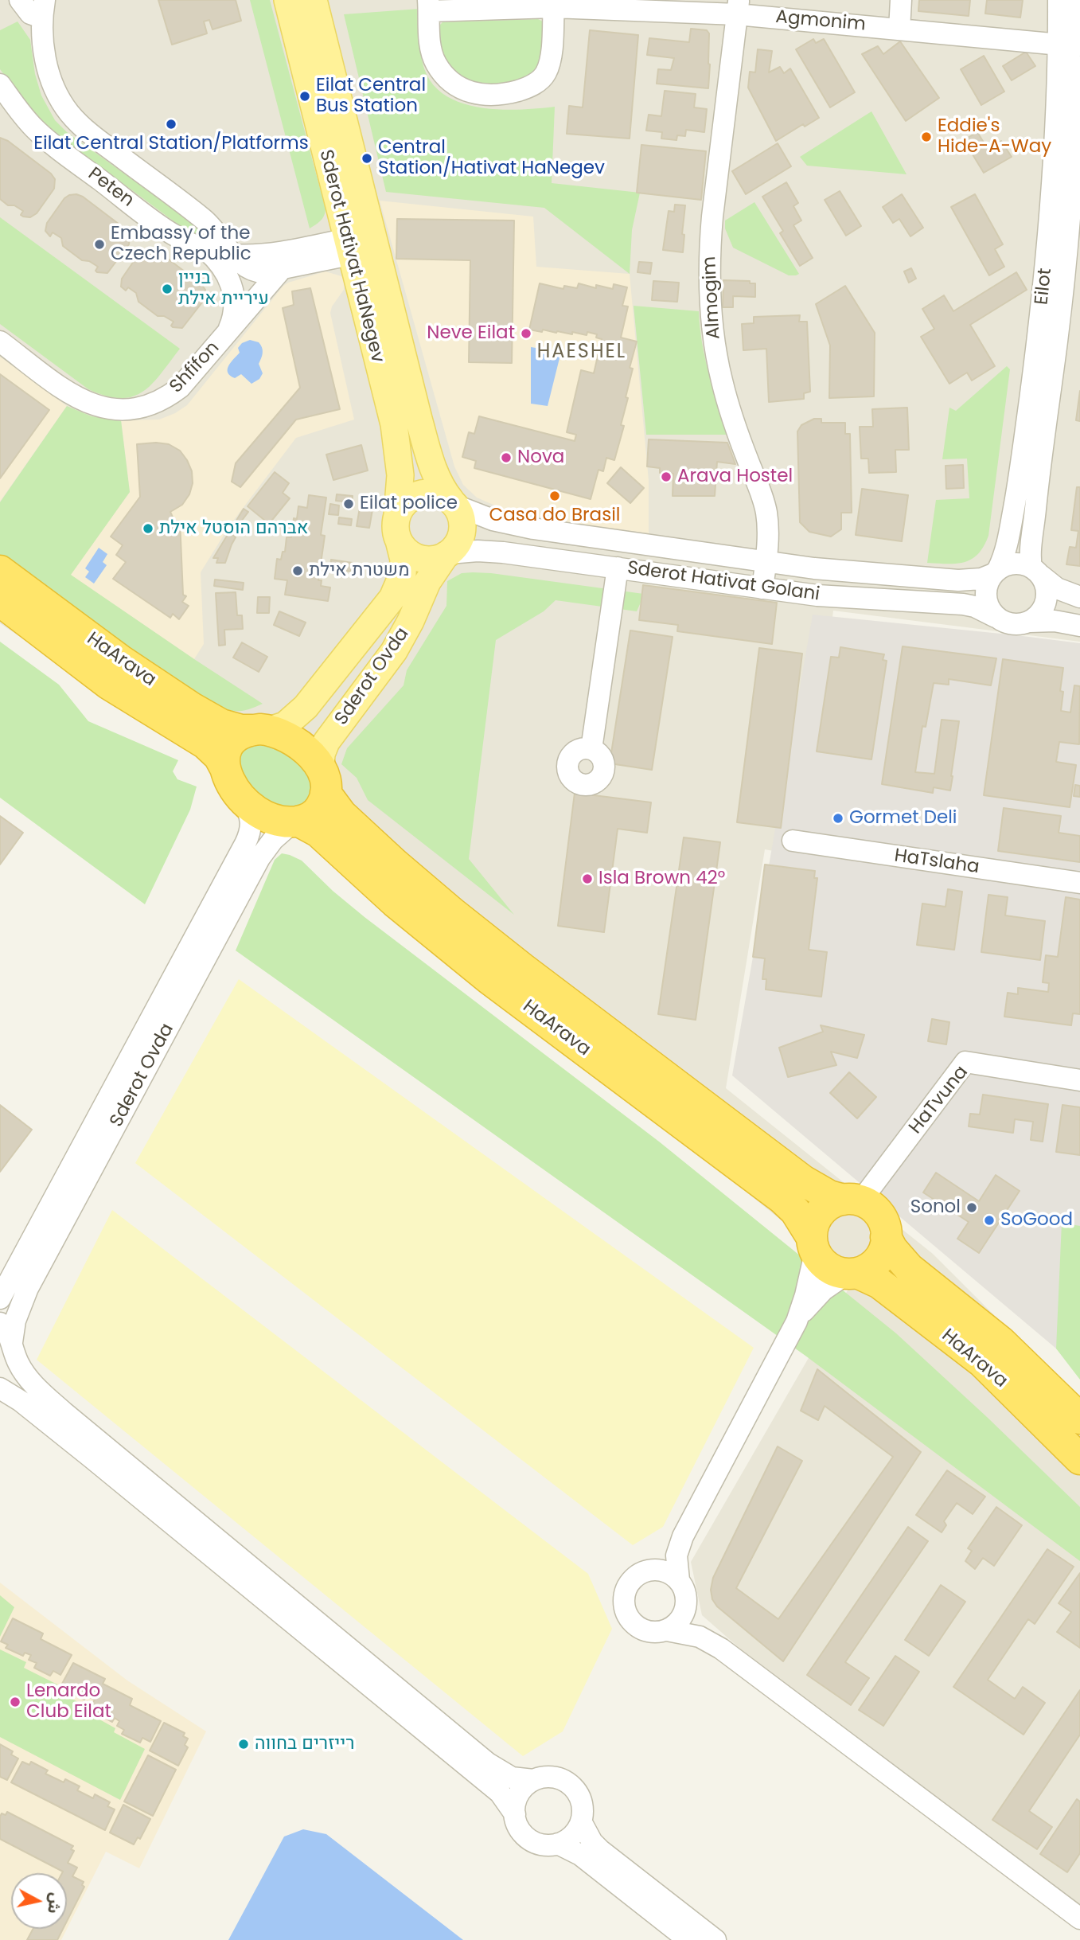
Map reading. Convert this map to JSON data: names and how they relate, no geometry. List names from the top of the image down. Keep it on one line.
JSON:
{"streets":{"highway":["HaArava"],"main road":["Sderot Hativat HaNegev","Sderot Ovda"],"street":["Agmonim","Peten","Eilot","Almogim","Shfifon","Sderot Hativat Golani","HaTslaha","HaTvuna"]},"crossings":[["Agmonim","Eilot"],["Agmonim","Almogim"],["Peten","Sderot Hativat HaNegev"],["Peten","Shfifon"],["Sderot Hativat HaNegev","Sderot Hativat Golani"],["Sderot Hativat HaNegev","Sderot Ovda"],["Eilot","Sderot Hativat Golani"],["Almogim","Sderot Hativat Golani"],["Sderot Hativat Golani","Sderot Ovda"],["HaArava","Sderot Ovda"],["HaArava","HaTvuna"]],"districts":["HAESHEL"],"places":["Eilat Central Bus Station","Eilat Central Station/Platforms","Eddie's Hide-A-Way","Central Station/Hativat HaNegev","Embassy of the Czech Republic","בניין עיריית אילת","Neve Eilat","Nova","Arava Hostel","Casa do Brasil","Eilat police","אברהם הוסטל אילת","משטרת אילת","Gormet Deli","Isla Brown 42°","Sonol","SoGood","Lenardo Club Eilat","רייזרים בחווה"],"north":"right"}
